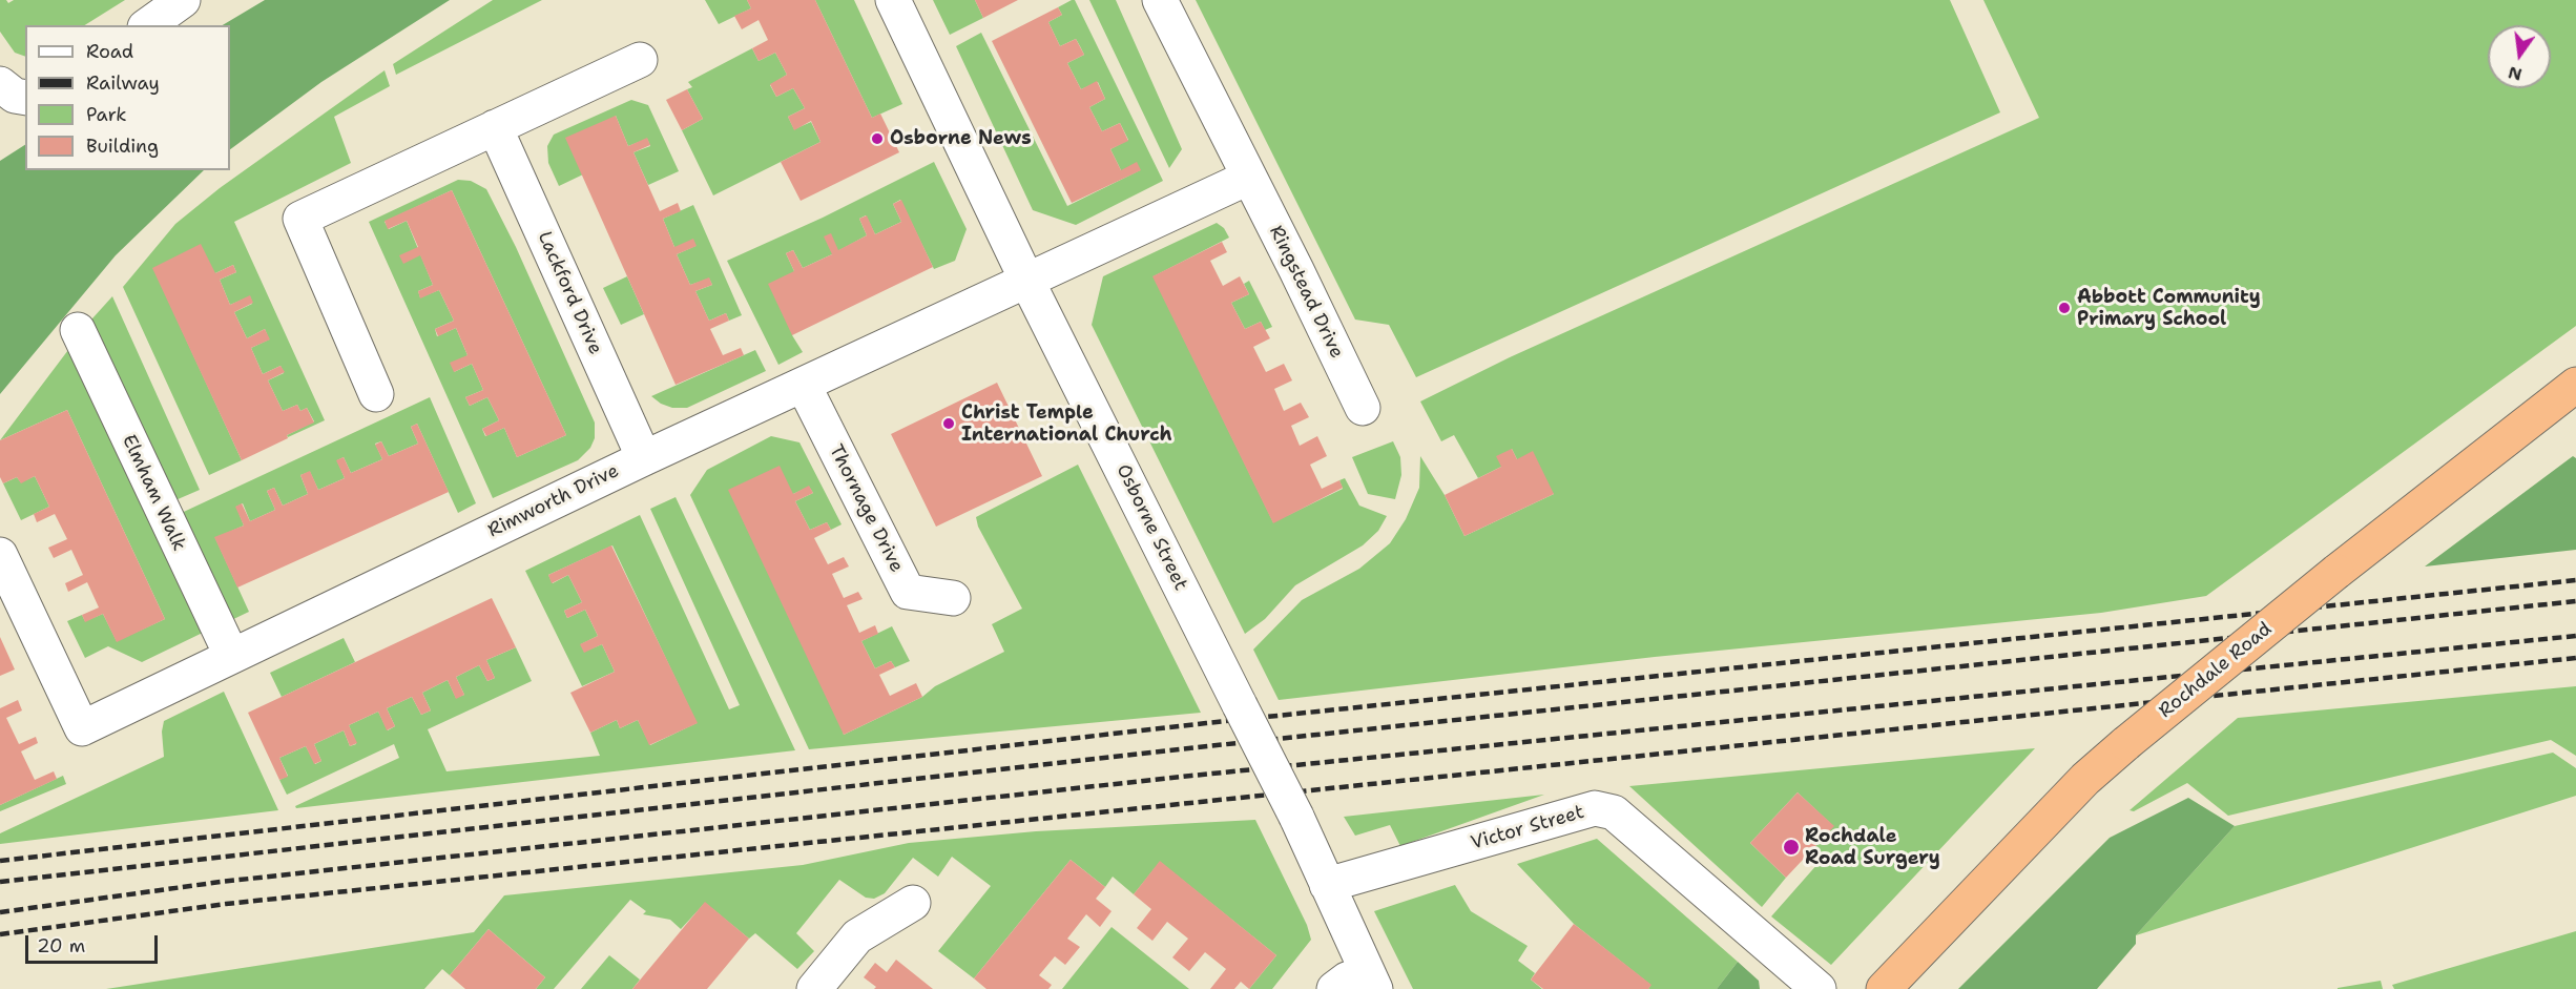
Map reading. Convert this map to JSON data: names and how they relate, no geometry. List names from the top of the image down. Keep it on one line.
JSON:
{"streets":{"highway":["Rochdale Road"],"street":["Ringstead Drive","Lackford Drive","Elmham Walk","Rimworth Drive","Thornage Drive","Osborne Street","Victor Street"]},"crossings":[["Lackford Drive","Rimworth Drive"],["Elmham Walk","Rimworth Drive"],["Rimworth Drive","Thornage Drive"],["Rimworth Drive","Osborne Street"],["Osborne Street","Victor Street"]],"places":["Osborne News","Abbott Community Primary School","Christ Temple International Church","Rochdale Road Surgery"],"legend":["Road","Railway","Park","Building"],"scale_bar":"20 m","north":"bottom"}
